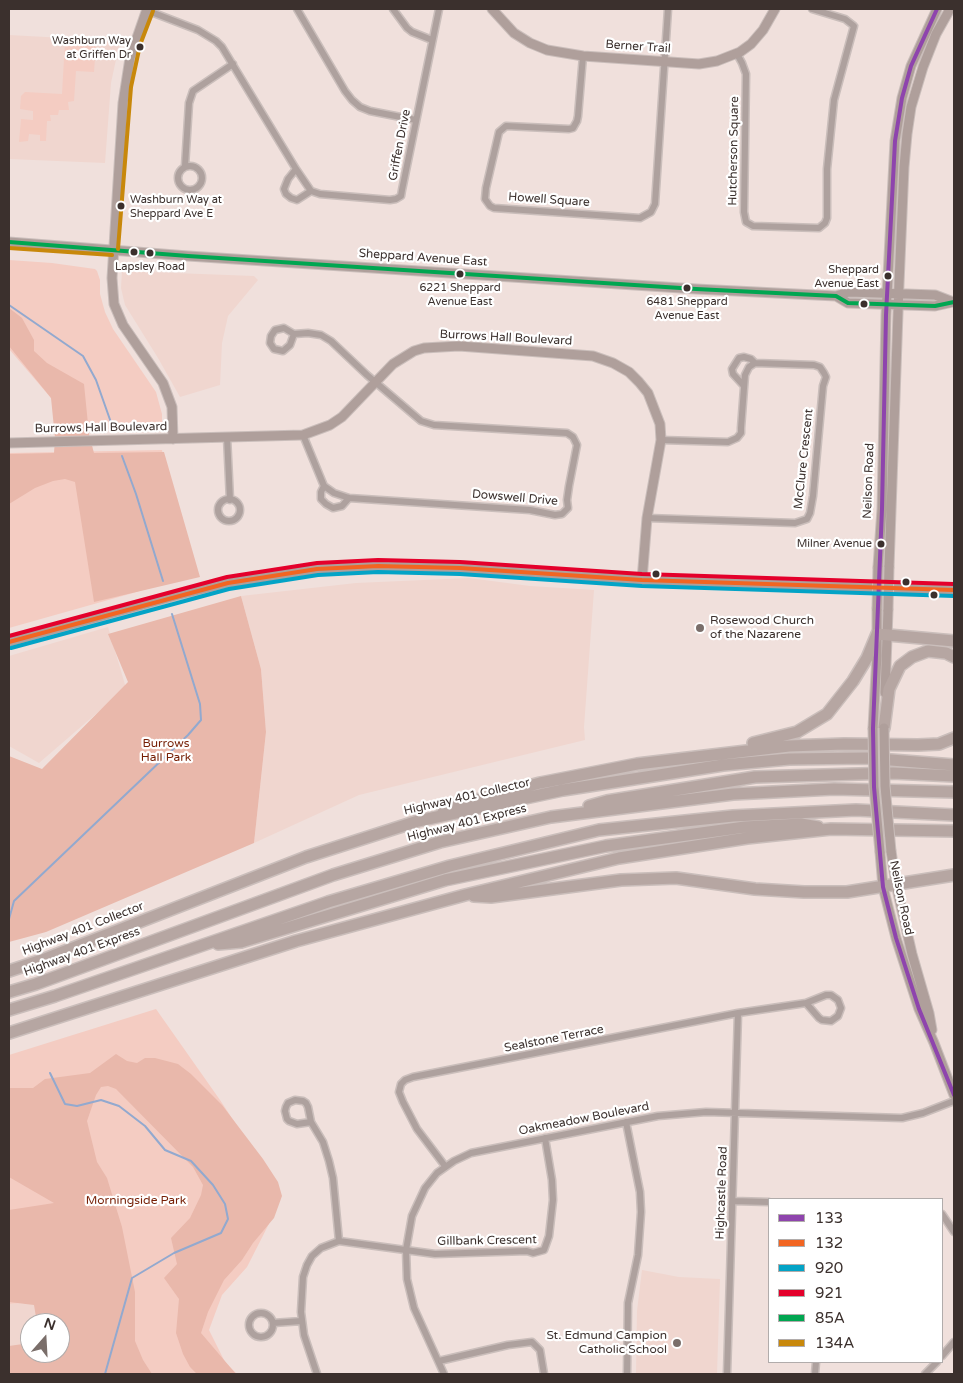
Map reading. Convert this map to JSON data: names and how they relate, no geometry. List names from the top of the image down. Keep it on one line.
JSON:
{"streets":{"highway":["Highway 401 Collector","Highway 401 Express"],"main road":["Berner Trail","Sheppard Avenue East","Burrows Hall Boulevard","Neilson Road"],"street":["Griffen Drive","Hutcherson Square","Howell Square","McClure Crescent","Dowswell Drive","Sealstone Terrace","Oakmeadow Boulevard","Highcastle Road","Gillbank Crescent"]},"crossings":[["Berner Trail","Hutcherson Square"],["Berner Trail","Howell Square"],["Sheppard Avenue East","Neilson Road"],["Burrows Hall Boulevard","McClure Crescent"],["Burrows Hall Boulevard","Dowswell Drive"],["Sealstone Terrace","Oakmeadow Boulevard"],["Sealstone Terrace","Highcastle Road"],["Oakmeadow Boulevard","Highcastle Road"],["Oakmeadow Boulevard","Gillbank Crescent"]],"parks":["Burrows Hall Park","Morningside Park"],"places":["Washburn Way at Griffen Dr","Washburn Way at Sheppard Ave E","Lapsley Road","6221 Sheppard Avenue East","Sheppard Avenue East","6481 Sheppard Avenue East","Milner Avenue","Rosewood Church of the Nazarene","St. Edmund Campion Catholic School"],"lines":["transit line 133","transit line 134A","transit line 85A","transit line 921","transit line 132","transit line 920"],"legend":["133","132","920","921","85A","134A"],"north":"top"}
